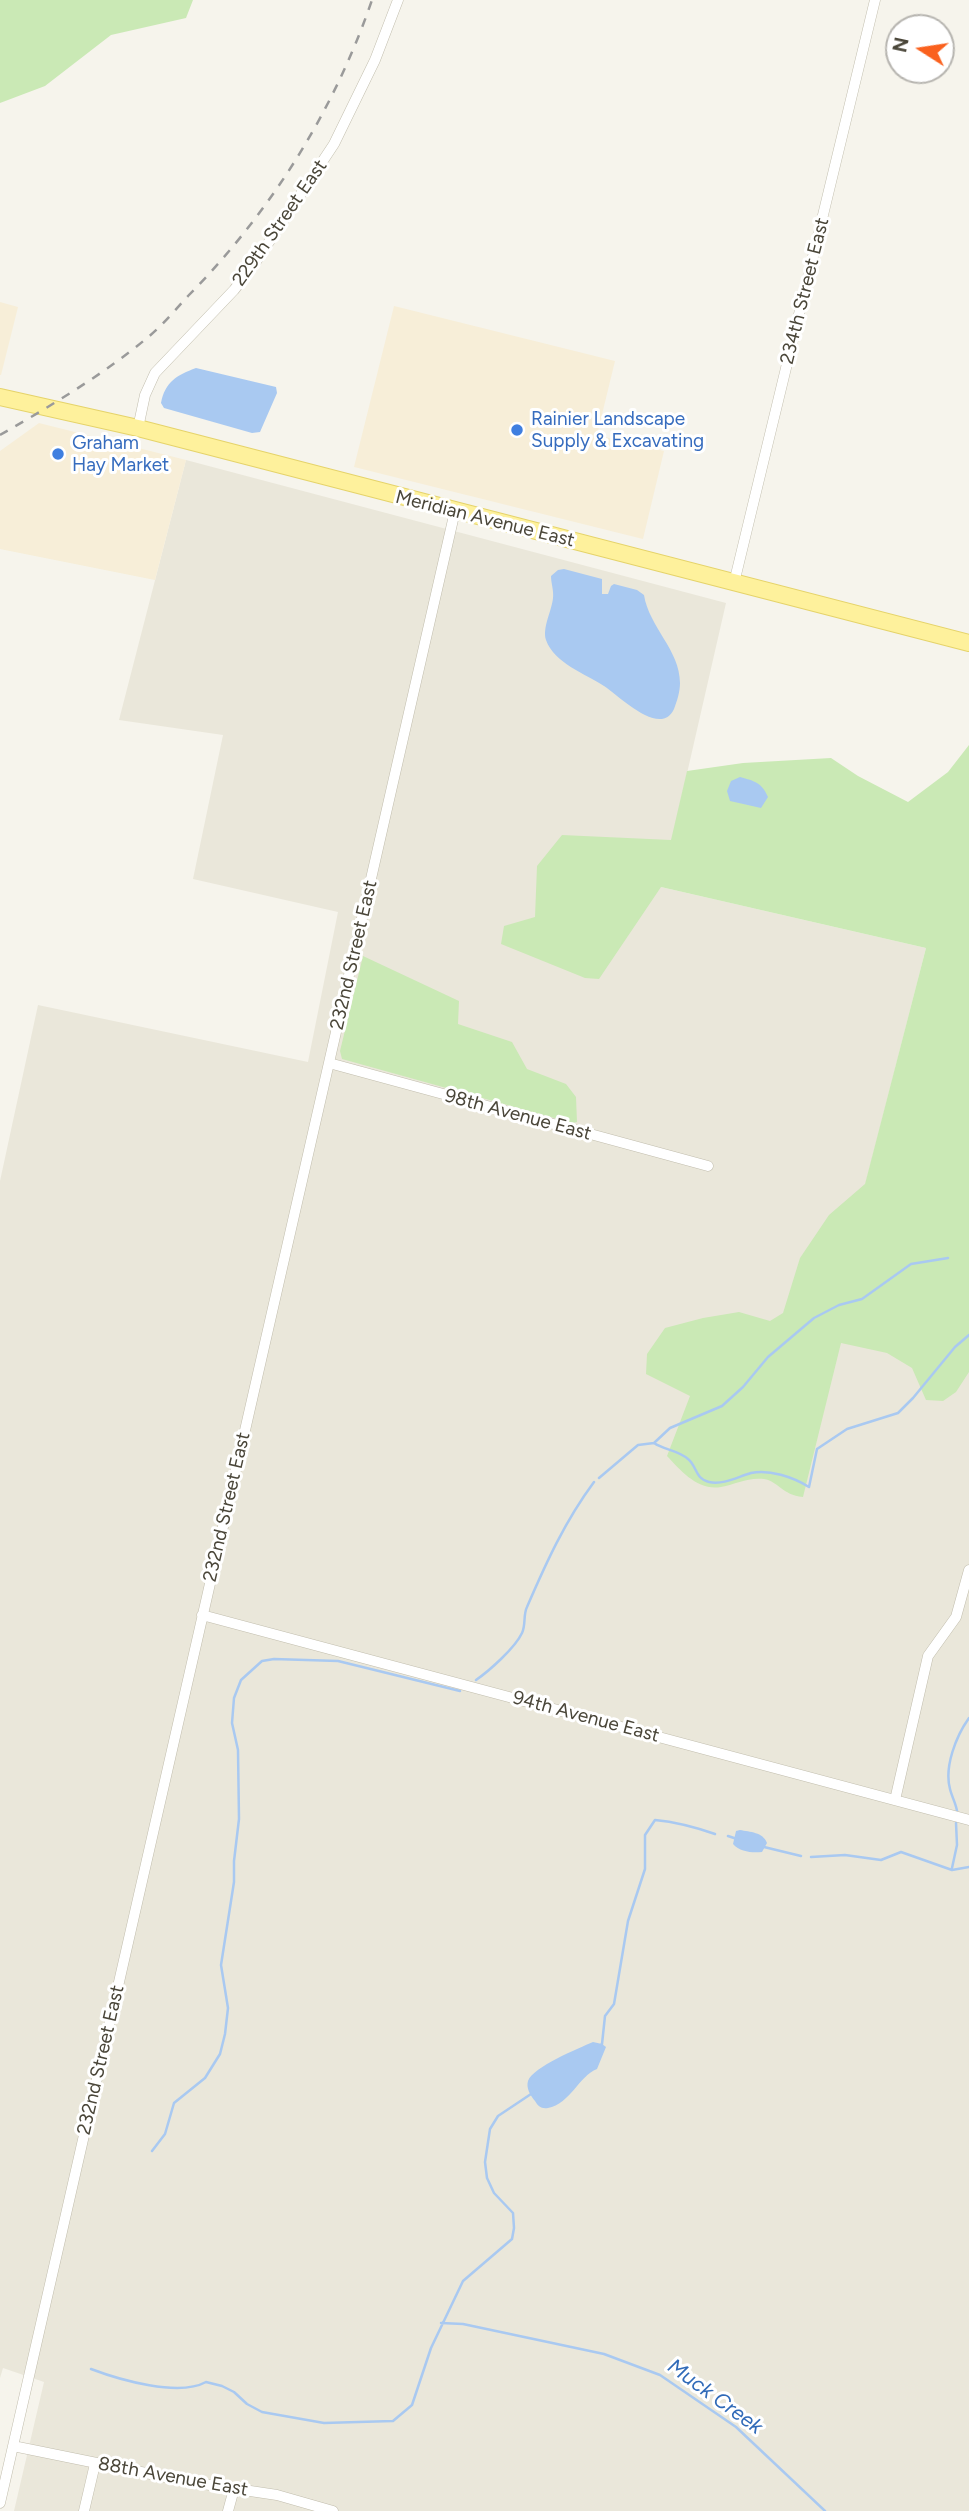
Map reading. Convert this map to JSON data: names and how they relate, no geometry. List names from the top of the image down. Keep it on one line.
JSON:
{"streets":{"main road":["Meridian Avenue East"],"street":["229th Street East","234th Street East","232nd Street East","98th Avenue East","94th Avenue East","88th Avenue East"]},"crossings":[["229th Street East","Meridian Avenue East"],["234th Street East","Meridian Avenue East"],["Meridian Avenue East","232nd Street East"],["232nd Street East","98th Avenue East"],["232nd Street East","94th Avenue East"],["232nd Street East","88th Avenue East"]],"water":["Muck Creek"],"places":["Rainier Landscape Supply & Excavating","Graham Hay Market"],"north":"left"}
